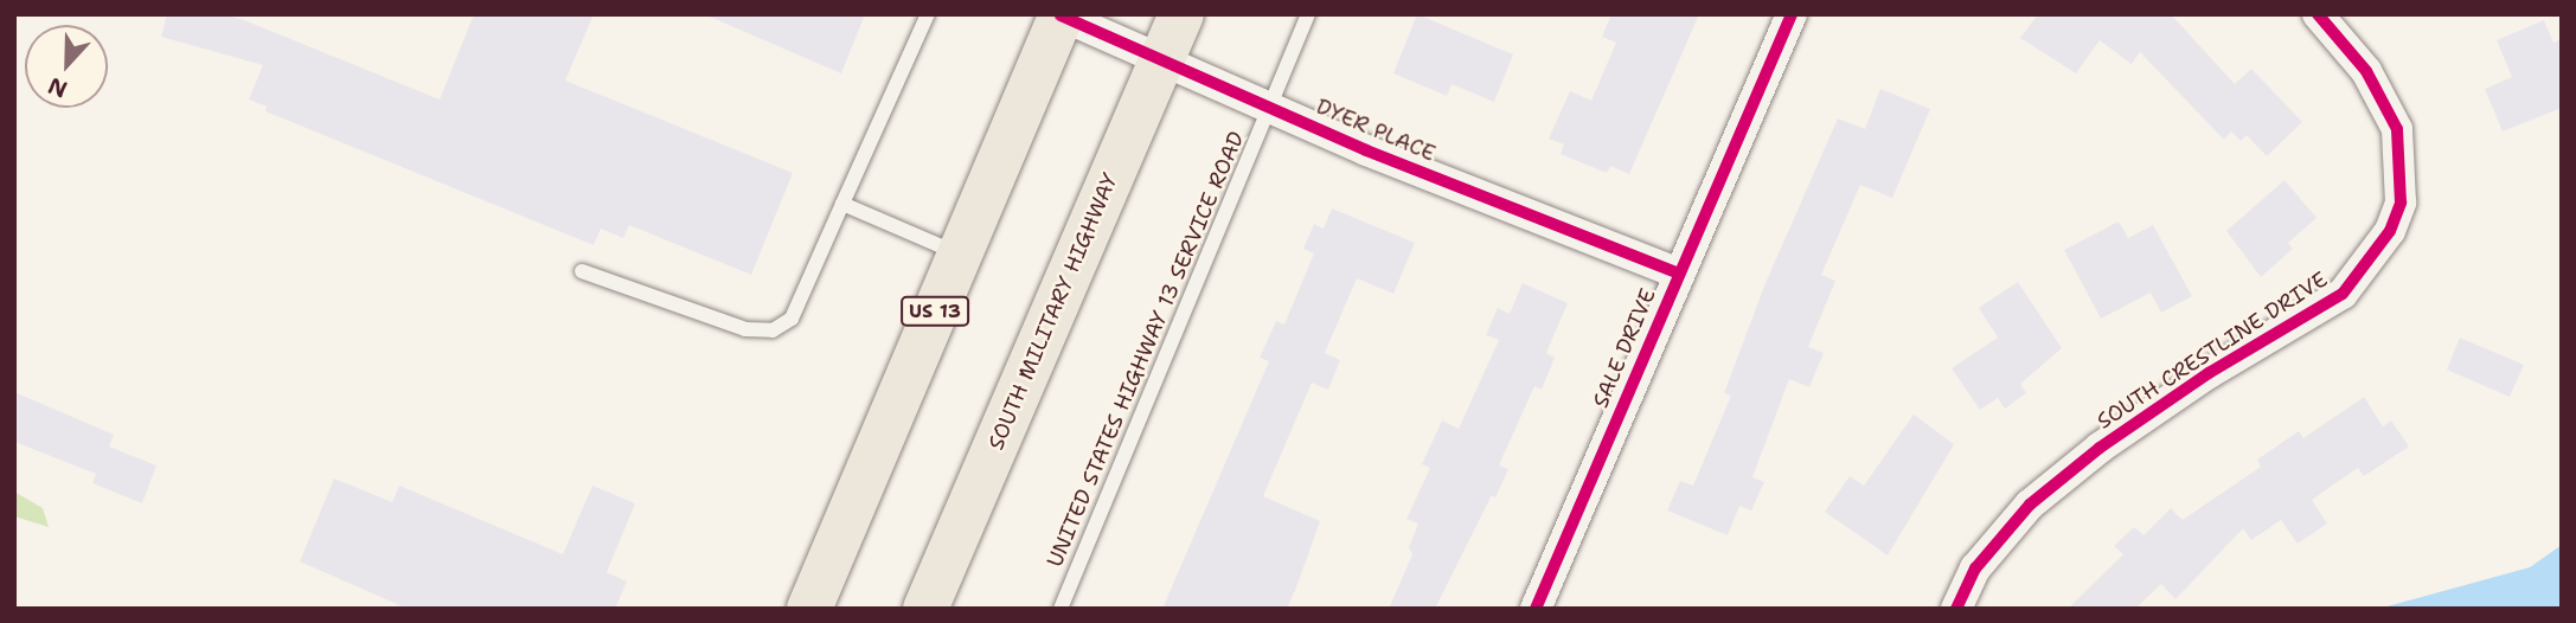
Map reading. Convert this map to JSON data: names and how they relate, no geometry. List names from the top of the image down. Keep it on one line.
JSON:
{"streets":{"main road":["US 13","SOUTH MILITARY HIGHWAY"],"street":["DYER PLACE","SALE DRIVE","SOUTH CRESTLINE DRIVE"],"lane":["UNITED STATES HIGHWAY 13 SERVICE ROAD"]},"crossings":[["DYER PLACE","US 13"],["DYER PLACE","SOUTH MILITARY HIGHWAY"],["DYER PLACE","SALE DRIVE"],["DYER PLACE","UNITED STATES HIGHWAY 13 SERVICE ROAD"]],"north":"bottom"}
